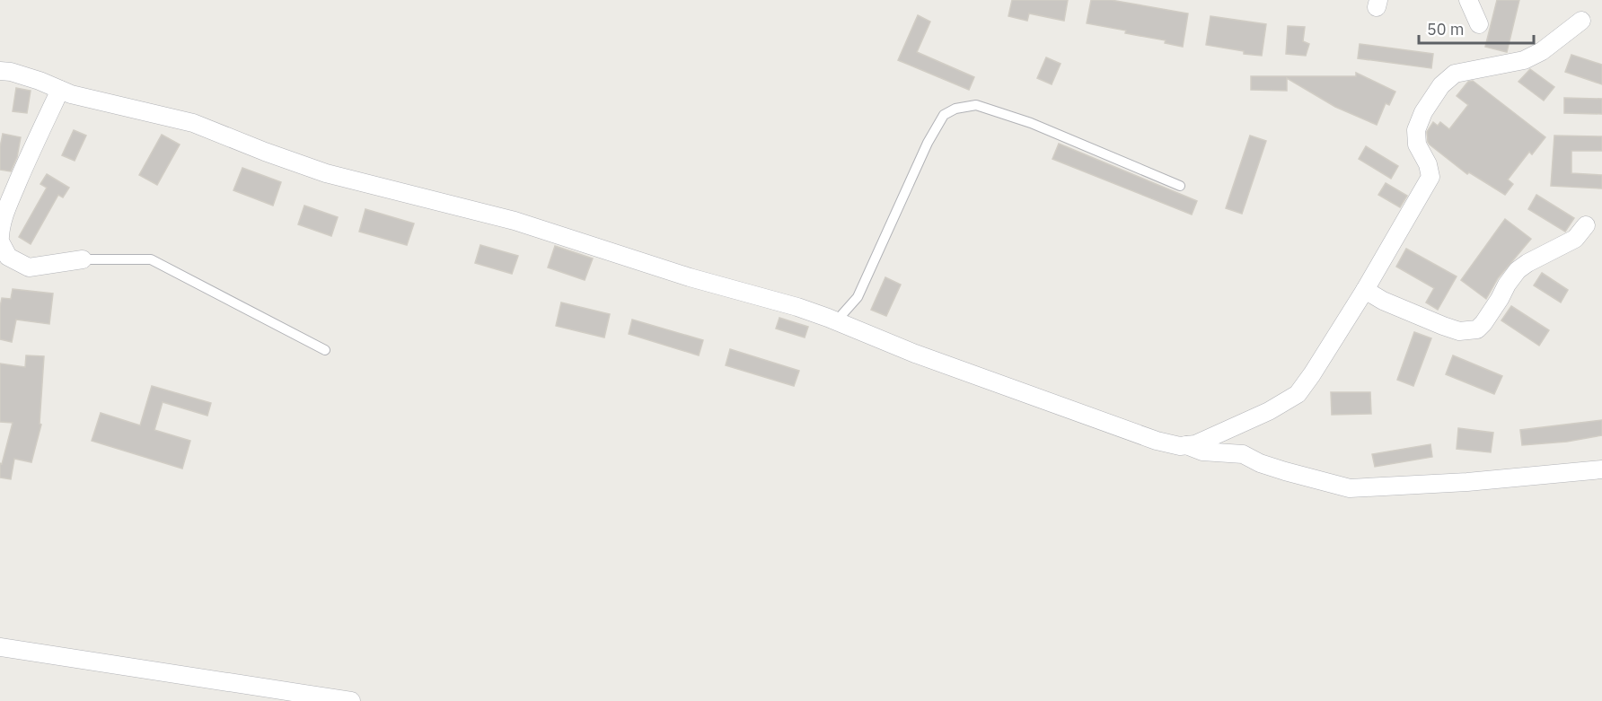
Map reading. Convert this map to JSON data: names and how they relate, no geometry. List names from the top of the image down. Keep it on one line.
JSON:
{"scale_bar":"50 m"}
